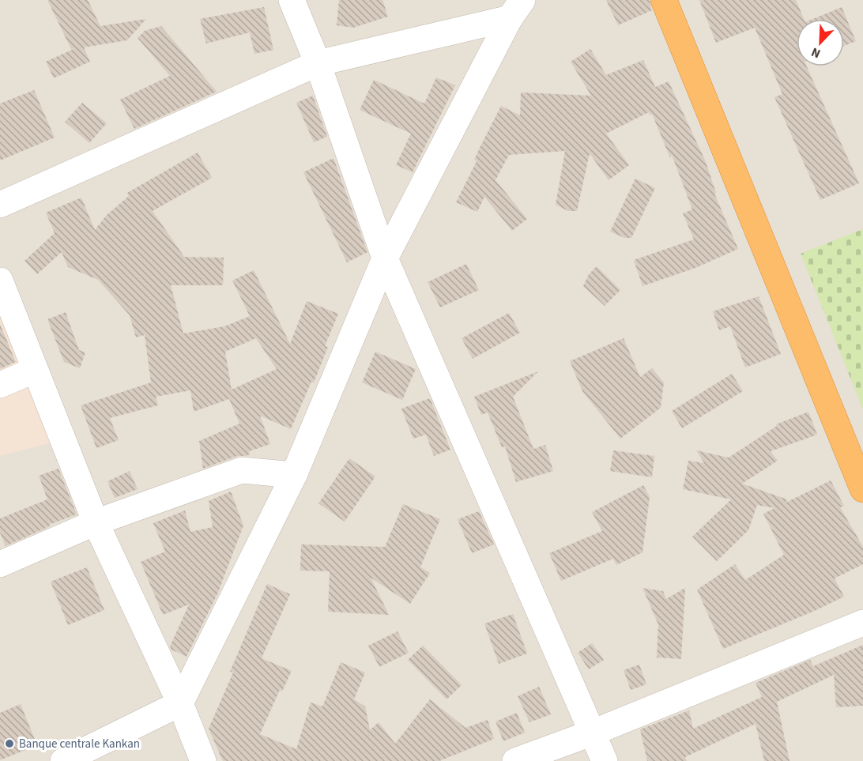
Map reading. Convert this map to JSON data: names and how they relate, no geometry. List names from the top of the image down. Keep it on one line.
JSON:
{"places":["Banque centrale Kankan"],"north":"bottom left"}
